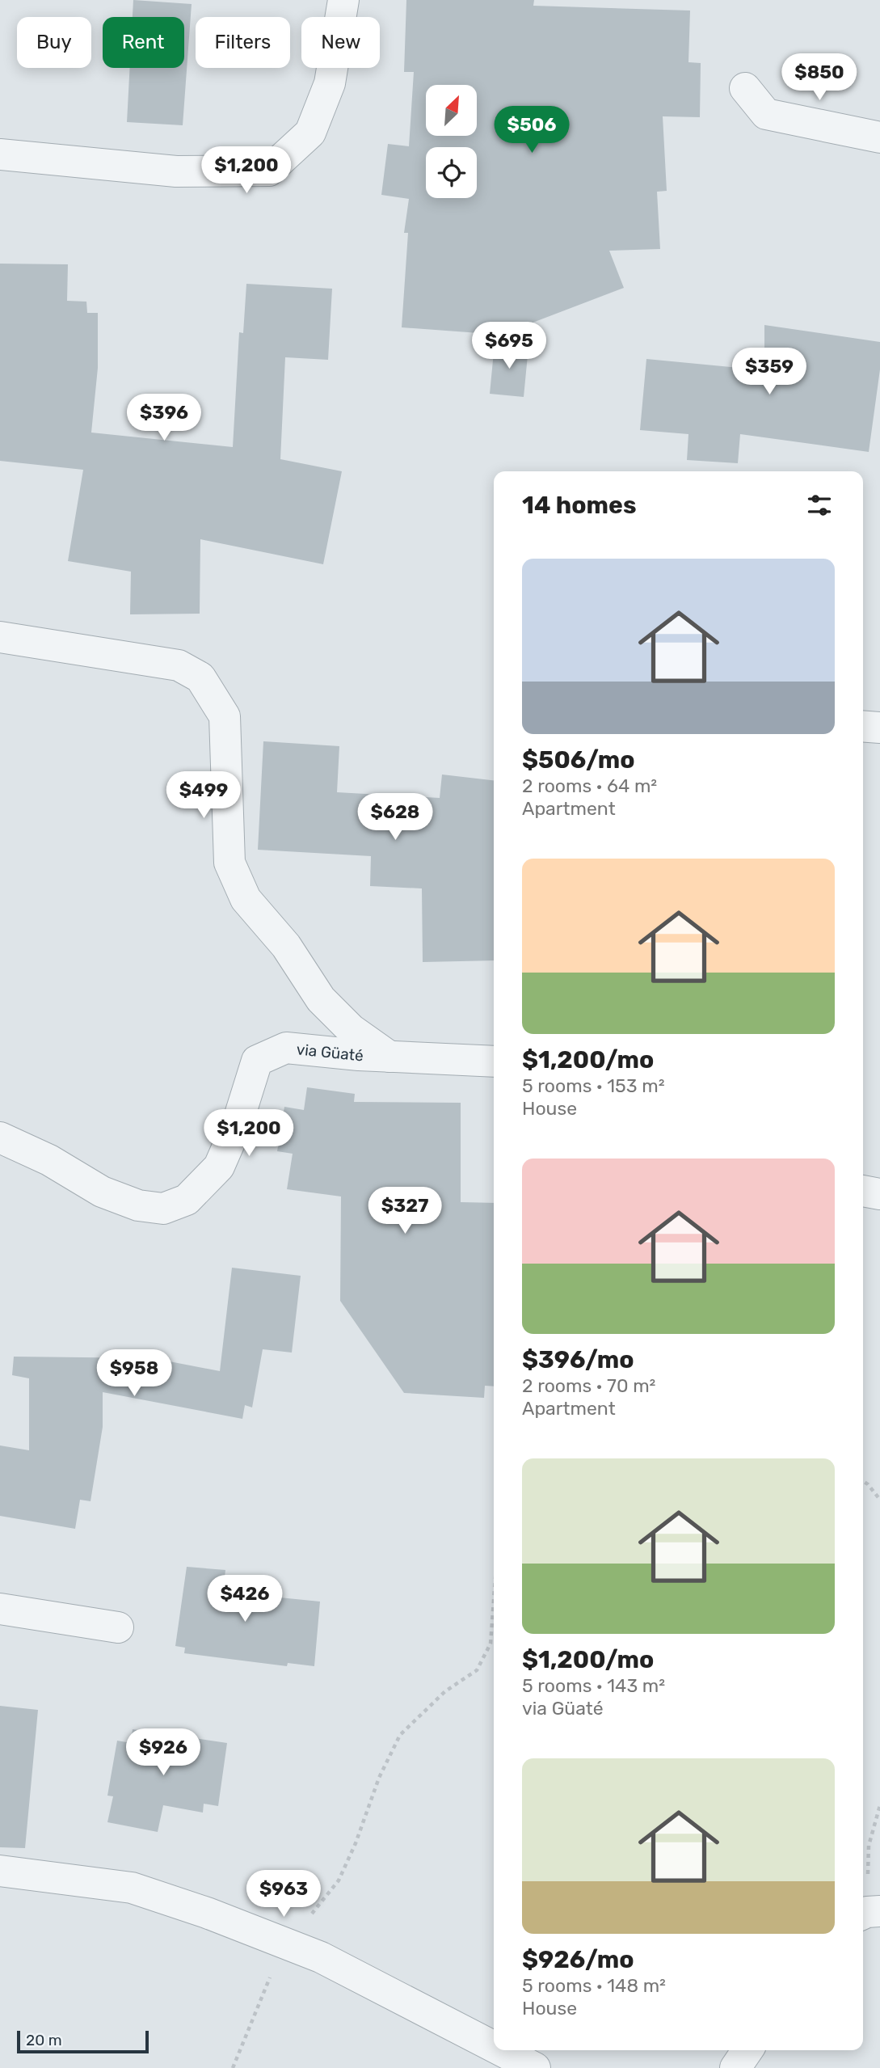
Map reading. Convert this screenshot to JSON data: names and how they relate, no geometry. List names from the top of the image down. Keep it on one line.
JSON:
{"streets":{"street":["via Güaté"]},"scale_bar":"20 m","north":"top right","page":{"chip":["Buy","Rent","Filters","New"],"price":["$850","$506","$1,200","$695","$359","$396","$499","$628","$1,200","$327","$958","$426","$926","$963"],"heading":"14 homes","list":[{"name":"$506/mo","note":"2 rooms · 64 m² · Apartment"},{"name":"$1,200/mo","note":"5 rooms · 153 m² · House"},{"name":"$396/mo","note":"2 rooms · 70 m² · Apartment"},{"name":"$1,200/mo","note":"5 rooms · 143 m² · via Güaté"},{"name":"$926/mo","note":"5 rooms · 148 m² · House"}],"scale":"20 m"}}
